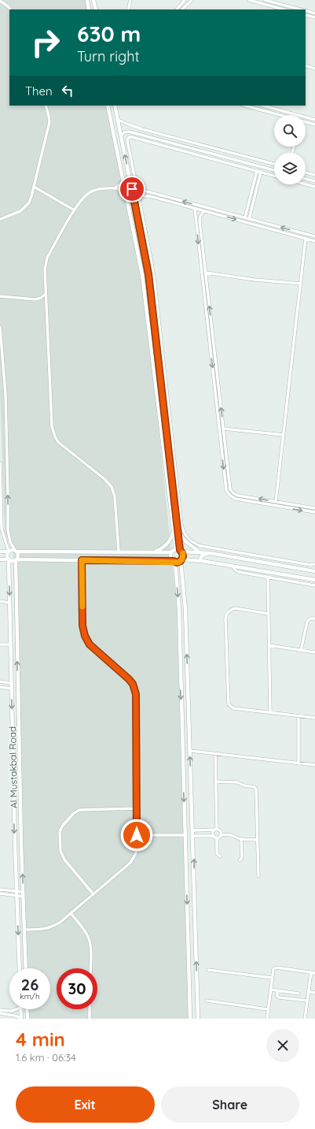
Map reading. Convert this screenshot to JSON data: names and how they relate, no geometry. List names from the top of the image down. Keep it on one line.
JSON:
{"streets":{"street":["Al Mustakbal Road"]},"page":{"turn":["630 m","Turn right"],"then":"Then","speed":"26 km/h","limit":"30","heading":["4 min","1.6 km · 06:34"],"buttons":["Exit","Share"]}}
